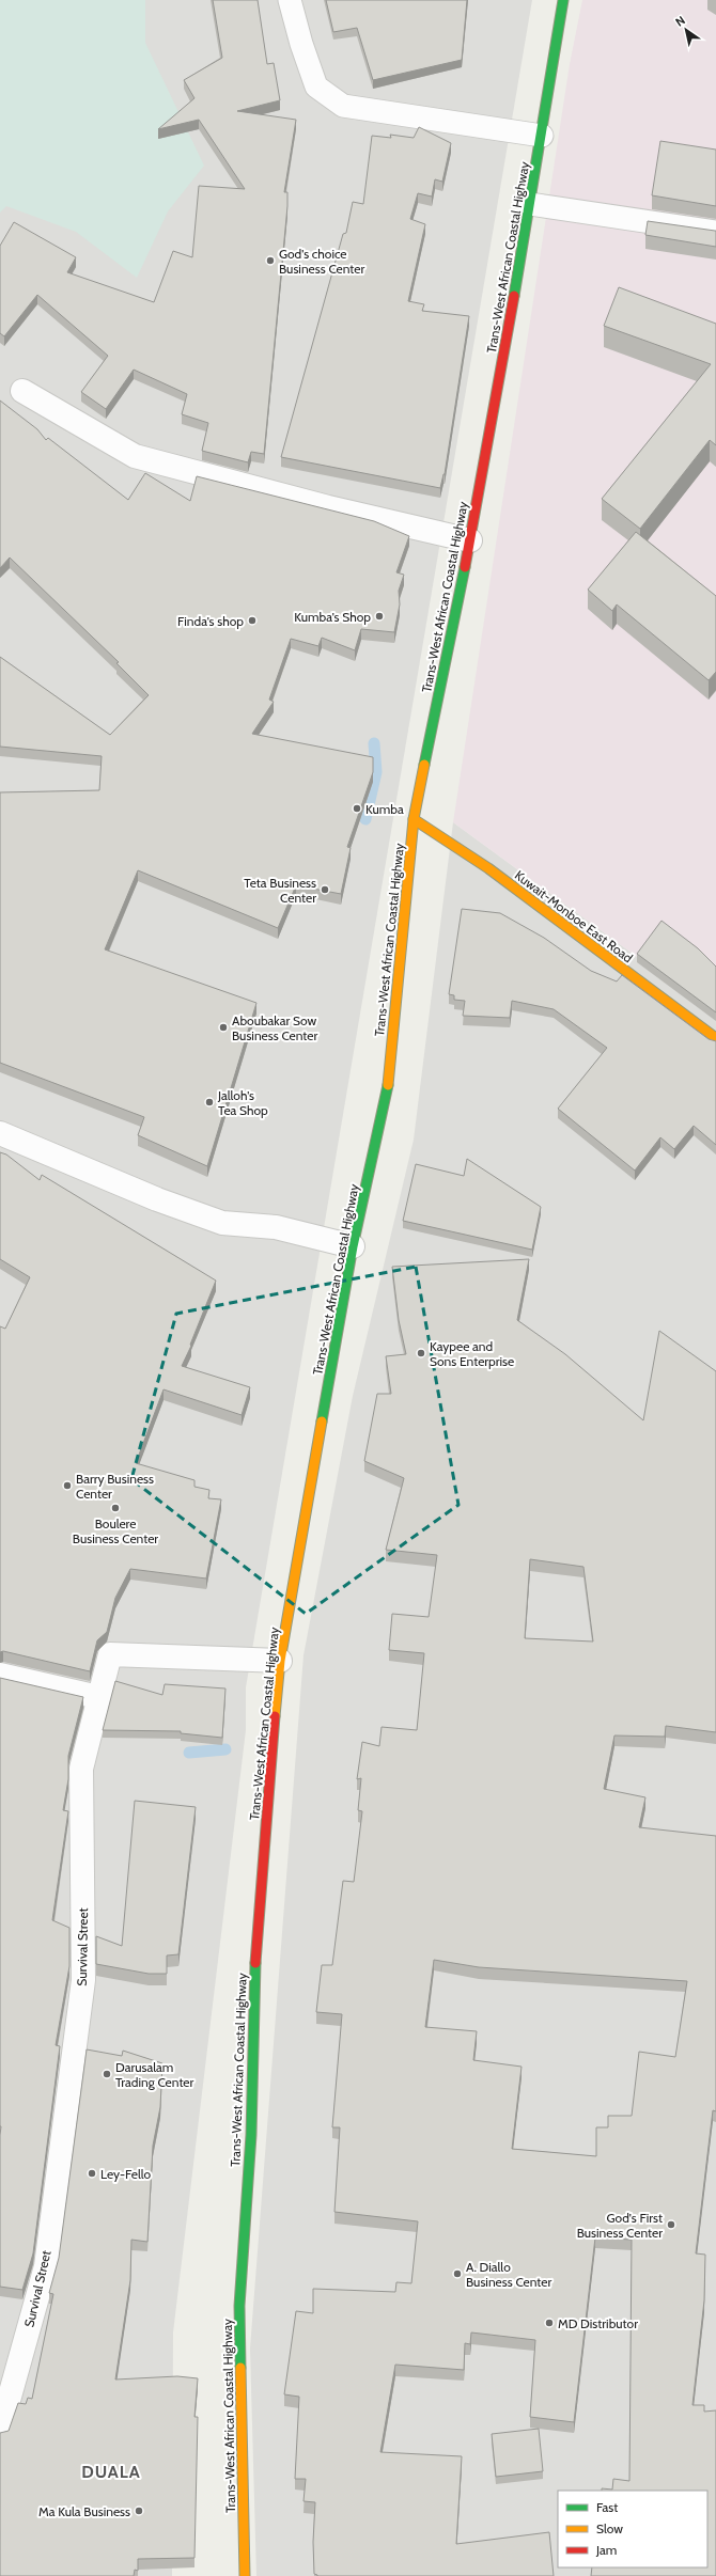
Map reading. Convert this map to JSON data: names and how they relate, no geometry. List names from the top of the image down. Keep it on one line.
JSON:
{"streets":{"main road":["Trans-West African Coastal Highway","Kuwait-Monboe East Road"],"street":["Survival Street"]},"crossings":[["Trans-West African Coastal Highway","Kuwait-Monboe East Road"],["Trans-West African Coastal Highway","Survival Street"]],"districts":["DUALA"],"places":["God's choice Business Center","Kumba's Shop","Finda's shop","Kumba","Teta Business Center","Aboubakar Sow Business Center","Jalloh's Tea Shop","Kaypee and Sons Enterprise","Barry Business Center","Boulere Business Center","Darusalam Trading Center","Ley-Fello","God's First Business Center","A. Diallo Business Center","MD Distributor","Ma Kula Business"],"legend":["Fast","Slow","Jam"],"north":"top left"}
